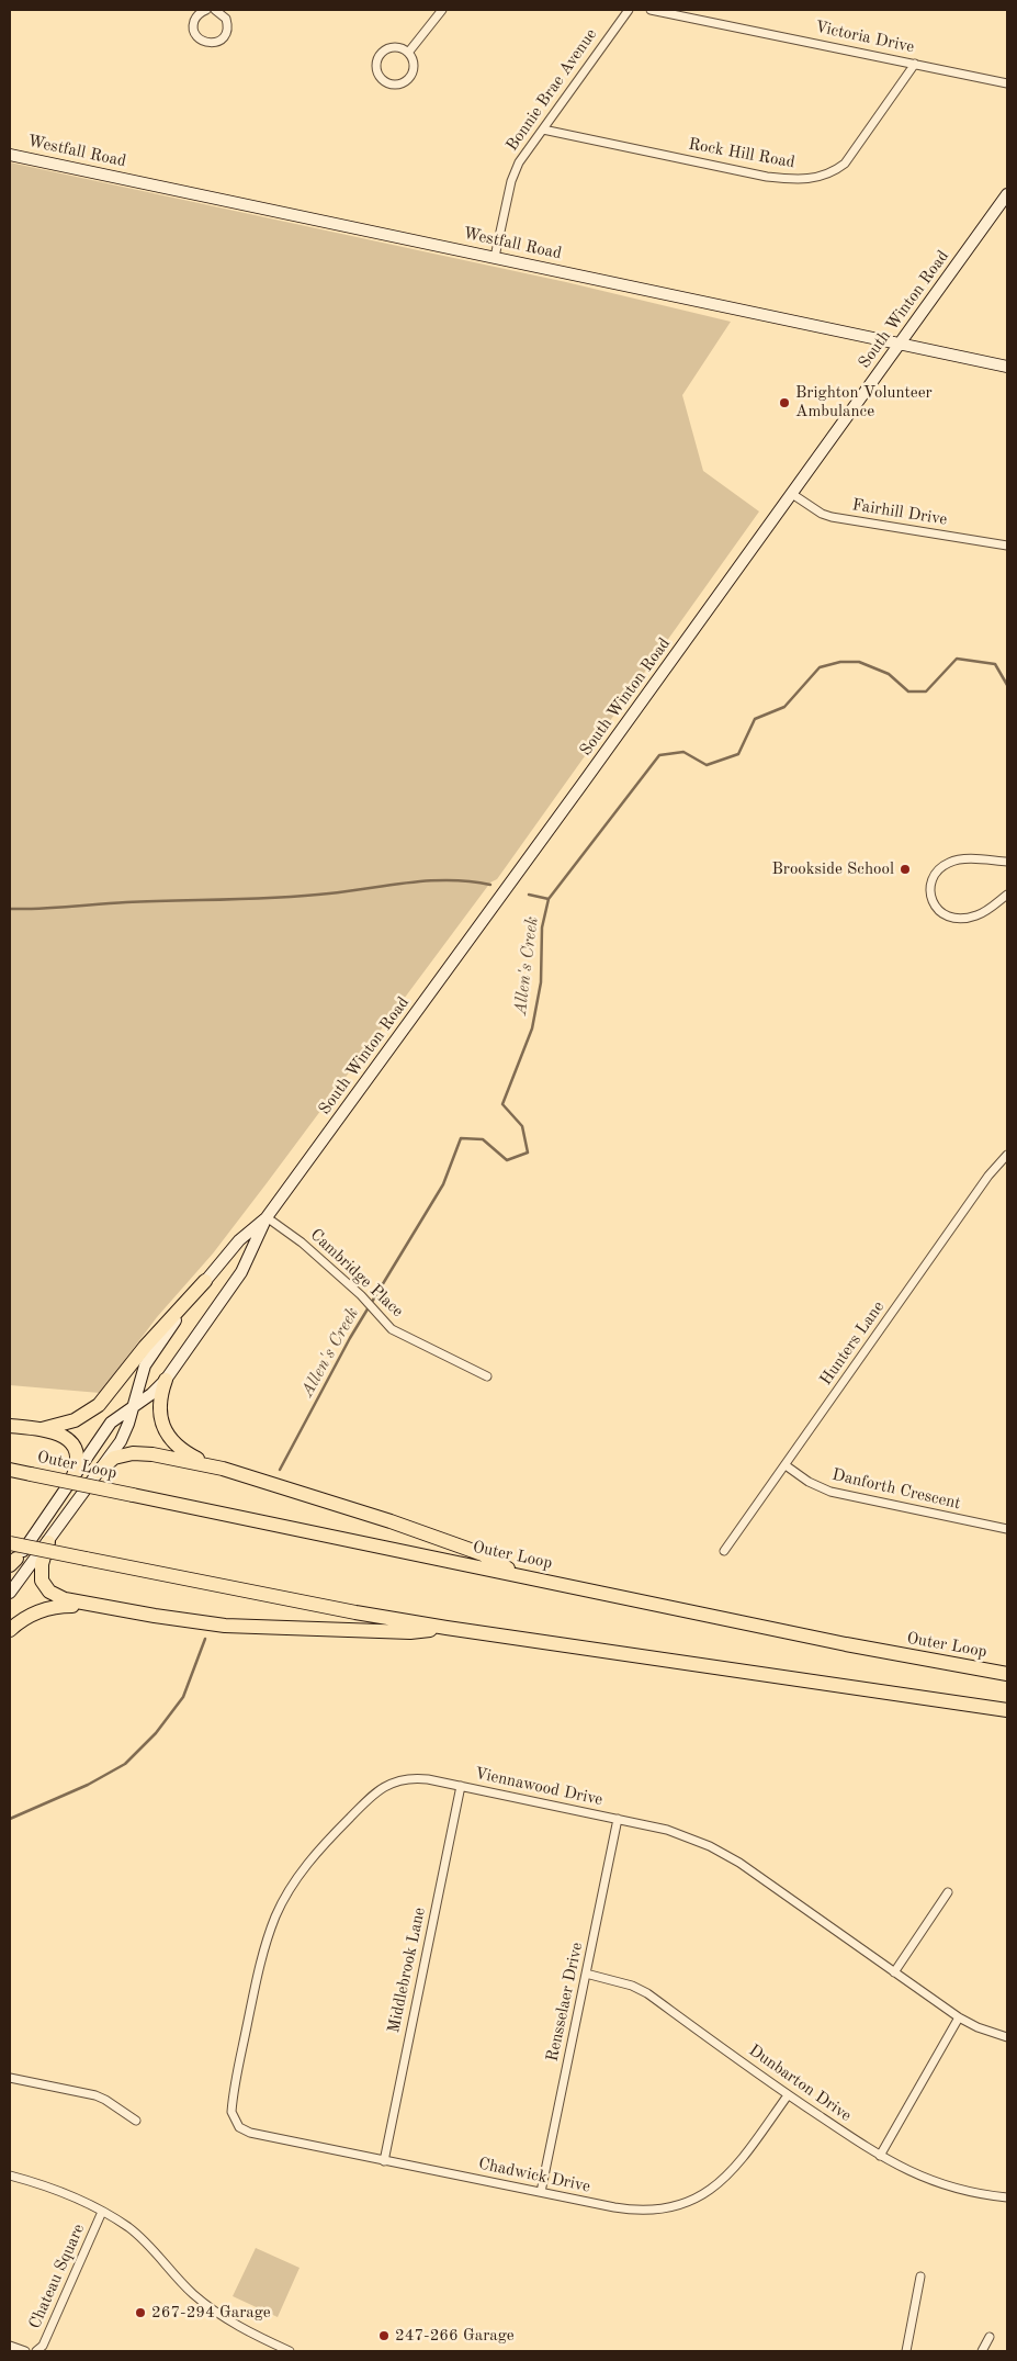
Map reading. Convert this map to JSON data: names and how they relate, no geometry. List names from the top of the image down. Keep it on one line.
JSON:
{"streets":{"highway":["Outer Loop"],"main road":["Westfall Road","South Winton Road"],"street":["Victoria Drive","Bonnie Brae Avenue","Rock Hill Road","Fairhill Drive","Cambridge Place","Hunters Lane","Danforth Crescent","Viennawood Drive","Middlebrook Lane","Rensselaer Drive","Dunbarton Drive","Chadwick Drive","Chateau Square"]},"crossings":[["Victoria Drive","Rock Hill Road"],["Bonnie Brae Avenue","Westfall Road"],["Bonnie Brae Avenue","Rock Hill Road"],["Westfall Road","South Winton Road"],["South Winton Road","Fairhill Drive"],["South Winton Road","Cambridge Place"],["Hunters Lane","Danforth Crescent"],["Viennawood Drive","Middlebrook Lane"],["Viennawood Drive","Rensselaer Drive"],["Viennawood Drive","Chadwick Drive"],["Middlebrook Lane","Chadwick Drive"],["Rensselaer Drive","Dunbarton Drive"],["Rensselaer Drive","Chadwick Drive"],["Dunbarton Drive","Chadwick Drive"]],"water":["Allen's Creek"],"places":["Brighton Volunteer Ambulance","Brookside School","267-294 Garage","247-266 Garage"]}
